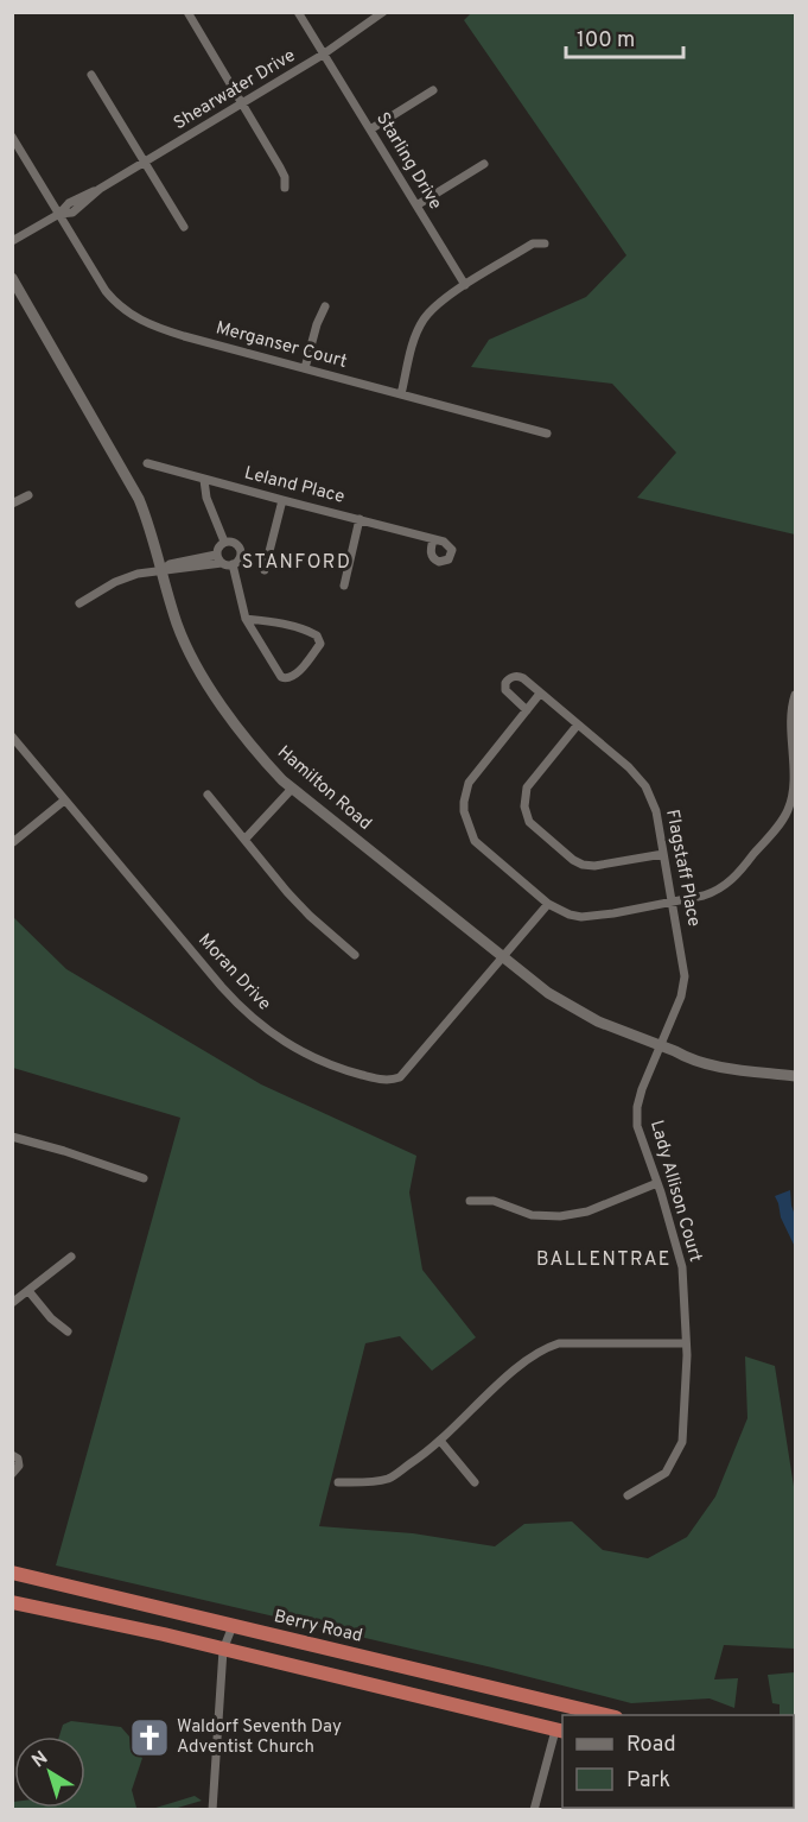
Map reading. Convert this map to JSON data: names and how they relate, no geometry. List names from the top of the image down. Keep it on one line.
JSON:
{"streets":{"highway":["Berry Road"],"street":["Shearwater Drive","Starling Drive","Merganser Court","Leland Place","Hamilton Road","Flagstaff Place","Moran Drive","Lady Allison Court"]},"crossings":[["Shearwater Drive","Starling Drive"],["Shearwater Drive","Merganser Court"],["Hamilton Road","Flagstaff Place"],["Hamilton Road","Moran Drive"],["Hamilton Road","Lady Allison Court"],["Flagstaff Place","Lady Allison Court"]],"districts":["STANFORD","BALLENTRAE"],"places":{"church":["Waldorf Seventh Day Adventist Church"]},"legend":["Road","Park"],"scale_bar":"100 m","north":"top left"}
